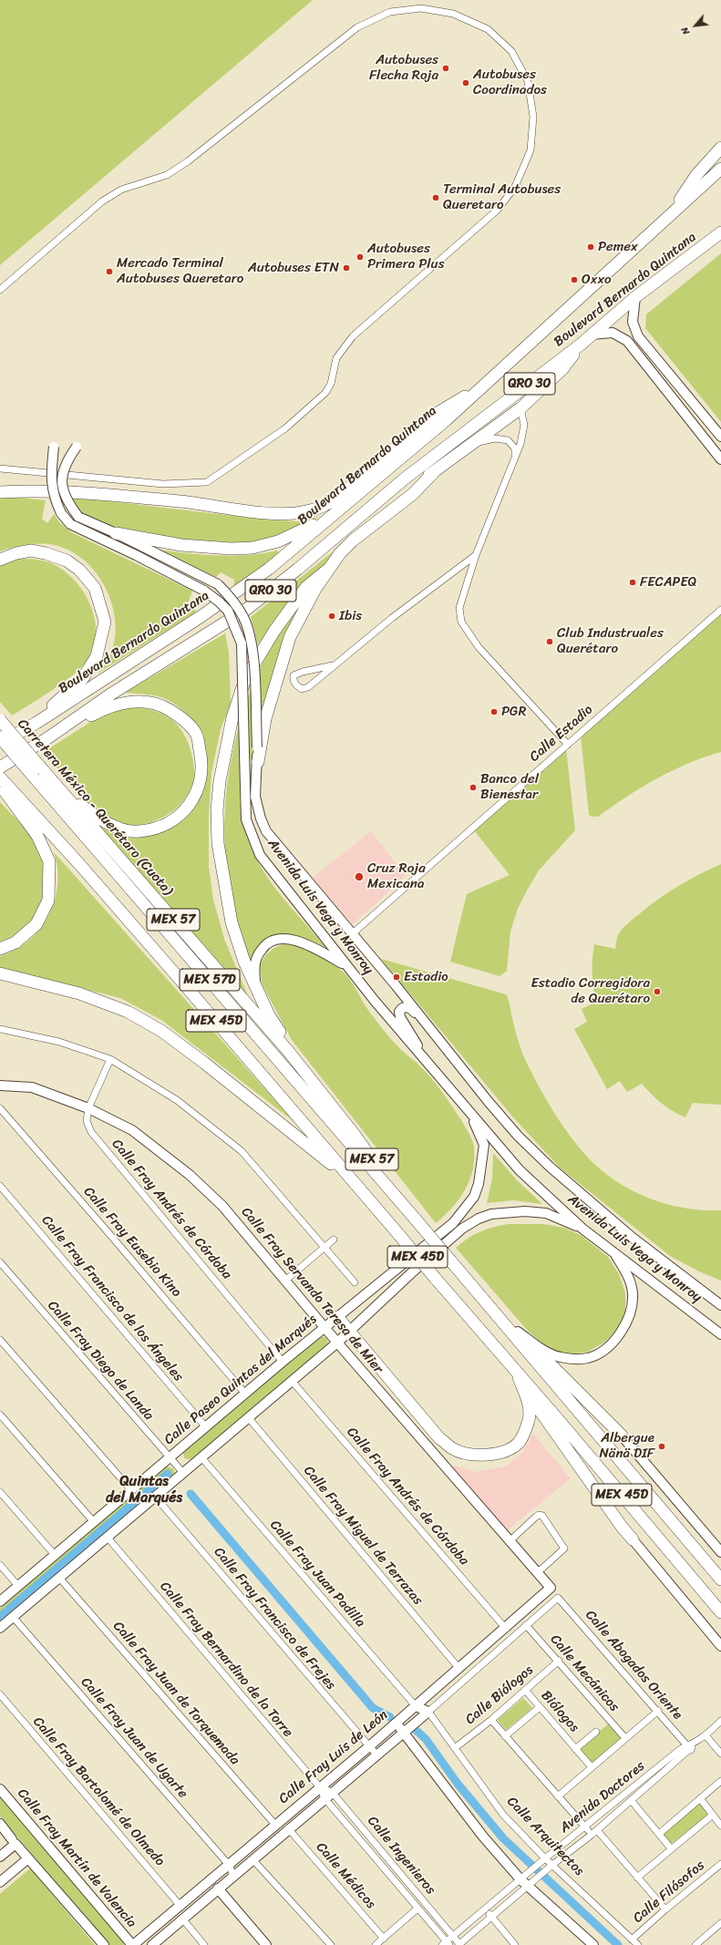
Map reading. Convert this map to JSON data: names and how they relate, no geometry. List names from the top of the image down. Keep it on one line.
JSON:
{"streets":{"highway":["Boulevard Bernardo Quintana","QRO 30","Carretera México - Querétaro (Cuota)","MEX 57","MEX 57D","MEX 45D"],"street":["Calle Estadio","Avenida Luis Vega y Monroy","Calle Fray Andrés de Córdoba","Calle Fray Eusebio Kino","Calle Fray Servando Teresa de Mier","Calle Fray Francisco de los Ángeles","Calle Fray Diego de Landa","Calle Paseo Quintas del Marqués","Calle Fray Miguel de Terrazas","Calle Fray Juan Padilla","Calle Fray Francisco de Frejes","Calle Fray Bernardino de la Torre","Calle Abogados Oriente","Calle Mecánicos","Calle Fray Juan de Torquemada","Calle Biólogos","Biólogos","Calle Fray Juan de Ugarte","Calle Fray Luis de León","Calle Fray Bartolomé de Olmedo","Avenida Doctores","Calle Arquitectos","Calle Ingenieros","Calle Fray Martín de Valencia","Calle Médicos","Calle Filósofos"]},"crossings":[["Calle Estadio","Avenida Luis Vega y Monroy"],["Avenida Luis Vega y Monroy","Calle Paseo Quintas del Marqués"],["Calle Fray Andrés de Córdoba","Calle Fray Servando Teresa de Mier"],["Calle Fray Andrés de Córdoba","Calle Paseo Quintas del Marqués"],["Calle Fray Andrés de Córdoba","Calle Fray Luis de León"],["Calle Fray Eusebio Kino","Calle Paseo Quintas del Marqués"],["Calle Fray Servando Teresa de Mier","Calle Paseo Quintas del Marqués"],["Calle Fray Servando Teresa de Mier","Calle Fray Luis de León"],["Calle Fray Francisco de los Ángeles","Calle Paseo Quintas del Marqués"],["Calle Fray Diego de Landa","Calle Paseo Quintas del Marqués"],["Calle Fray Miguel de Terrazas","Calle Fray Luis de León"],["Calle Fray Juan Padilla","Calle Fray Luis de León"],["Calle Fray Juan Padilla","Calle Arquitectos"],["Calle Fray Francisco de Frejes","Calle Fray Luis de León"],["Calle Fray Bernardino de la Torre","Calle Fray Luis de León"],["Calle Fray Bernardino de la Torre","Calle Ingenieros"],["Calle Abogados Oriente","Calle Fray Luis de León"],["Calle Abogados Oriente","Avenida Doctores"],["Calle Mecánicos","Calle Biólogos"],["Calle Mecánicos","Calle Fray Luis de León"],["Calle Fray Juan de Torquemada","Calle Fray Luis de León"],["Calle Biólogos","Biólogos"],["Calle Biólogos","Calle Arquitectos"],["Calle Fray Juan de Ugarte","Calle Fray Luis de León"],["Calle Fray Luis de León","Calle Fray Bartolomé de Olmedo"],["Calle Fray Luis de León","Calle Arquitectos"],["Calle Fray Luis de León","Calle Ingenieros"],["Calle Fray Luis de León","Calle Fray Martín de Valencia"],["Calle Fray Luis de León","Calle Médicos"],["Avenida Doctores","Calle Arquitectos"],["Avenida Doctores","Calle Ingenieros"],["Calle Arquitectos","Calle Filósofos"]],"districts":["Quintas del Marqués"],"places":["Autobuses Flecha Roja","Autobuses Coordinados","Terminal Autobuses Queretaro","Pemex","Autobuses Primera Plus","Autobuses ETN","Mercado Terminal Autobuses Queretaro","Oxxo","FECAPEQ","Ibis","Club Industruales Querétaro","PGR","Banco del Bienestar","Cruz Roja Mexicana","Estadio","Estadio Corregidora de Querétaro","Albergue Nänä DIF"],"north":"bottom left"}
